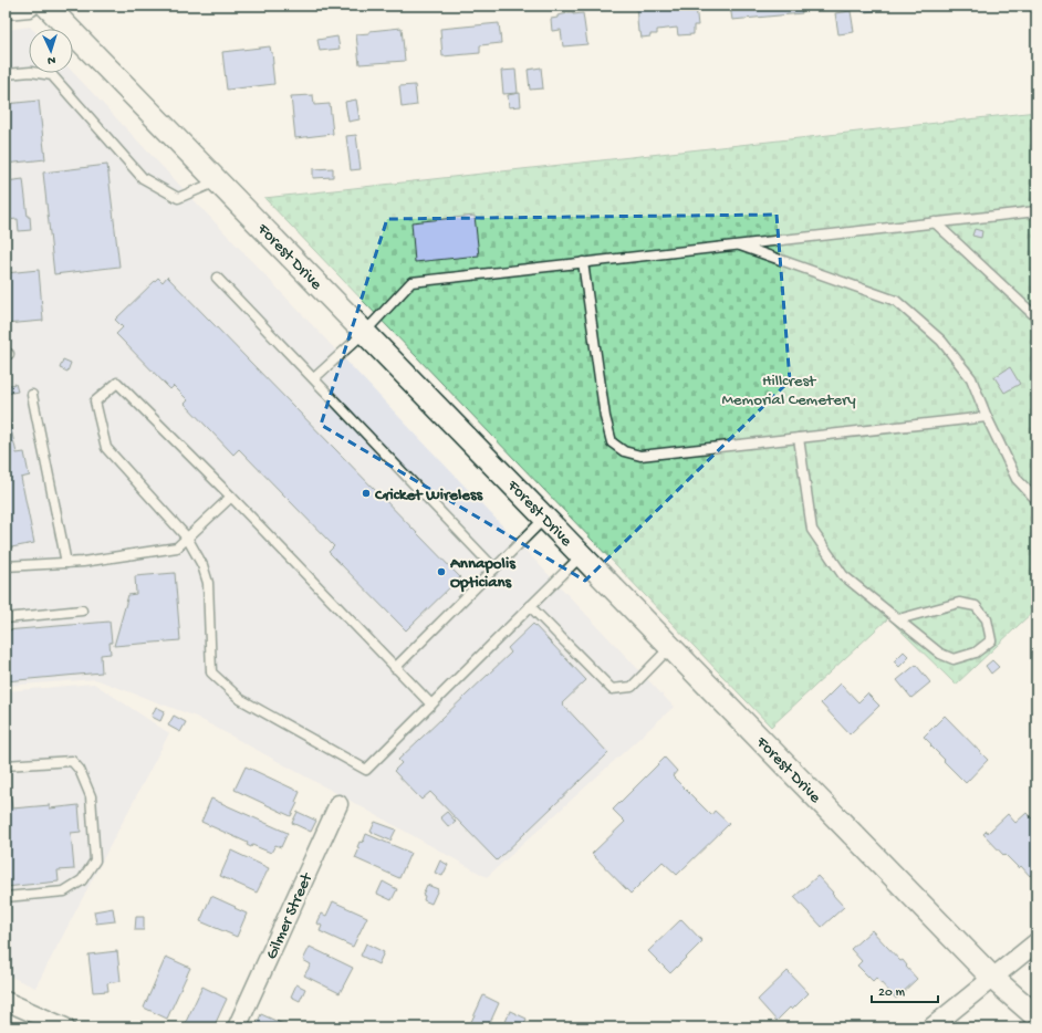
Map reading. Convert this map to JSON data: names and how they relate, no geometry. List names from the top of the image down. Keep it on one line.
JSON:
{"streets":{"street":["Forest Drive","Gilmer Street"]},"parks":["Hillcrest Memorial Cemetery"],"places":["Cricket Wireless","Annapolis Opticians"],"scale_bar":"20 m","north":"bottom"}
